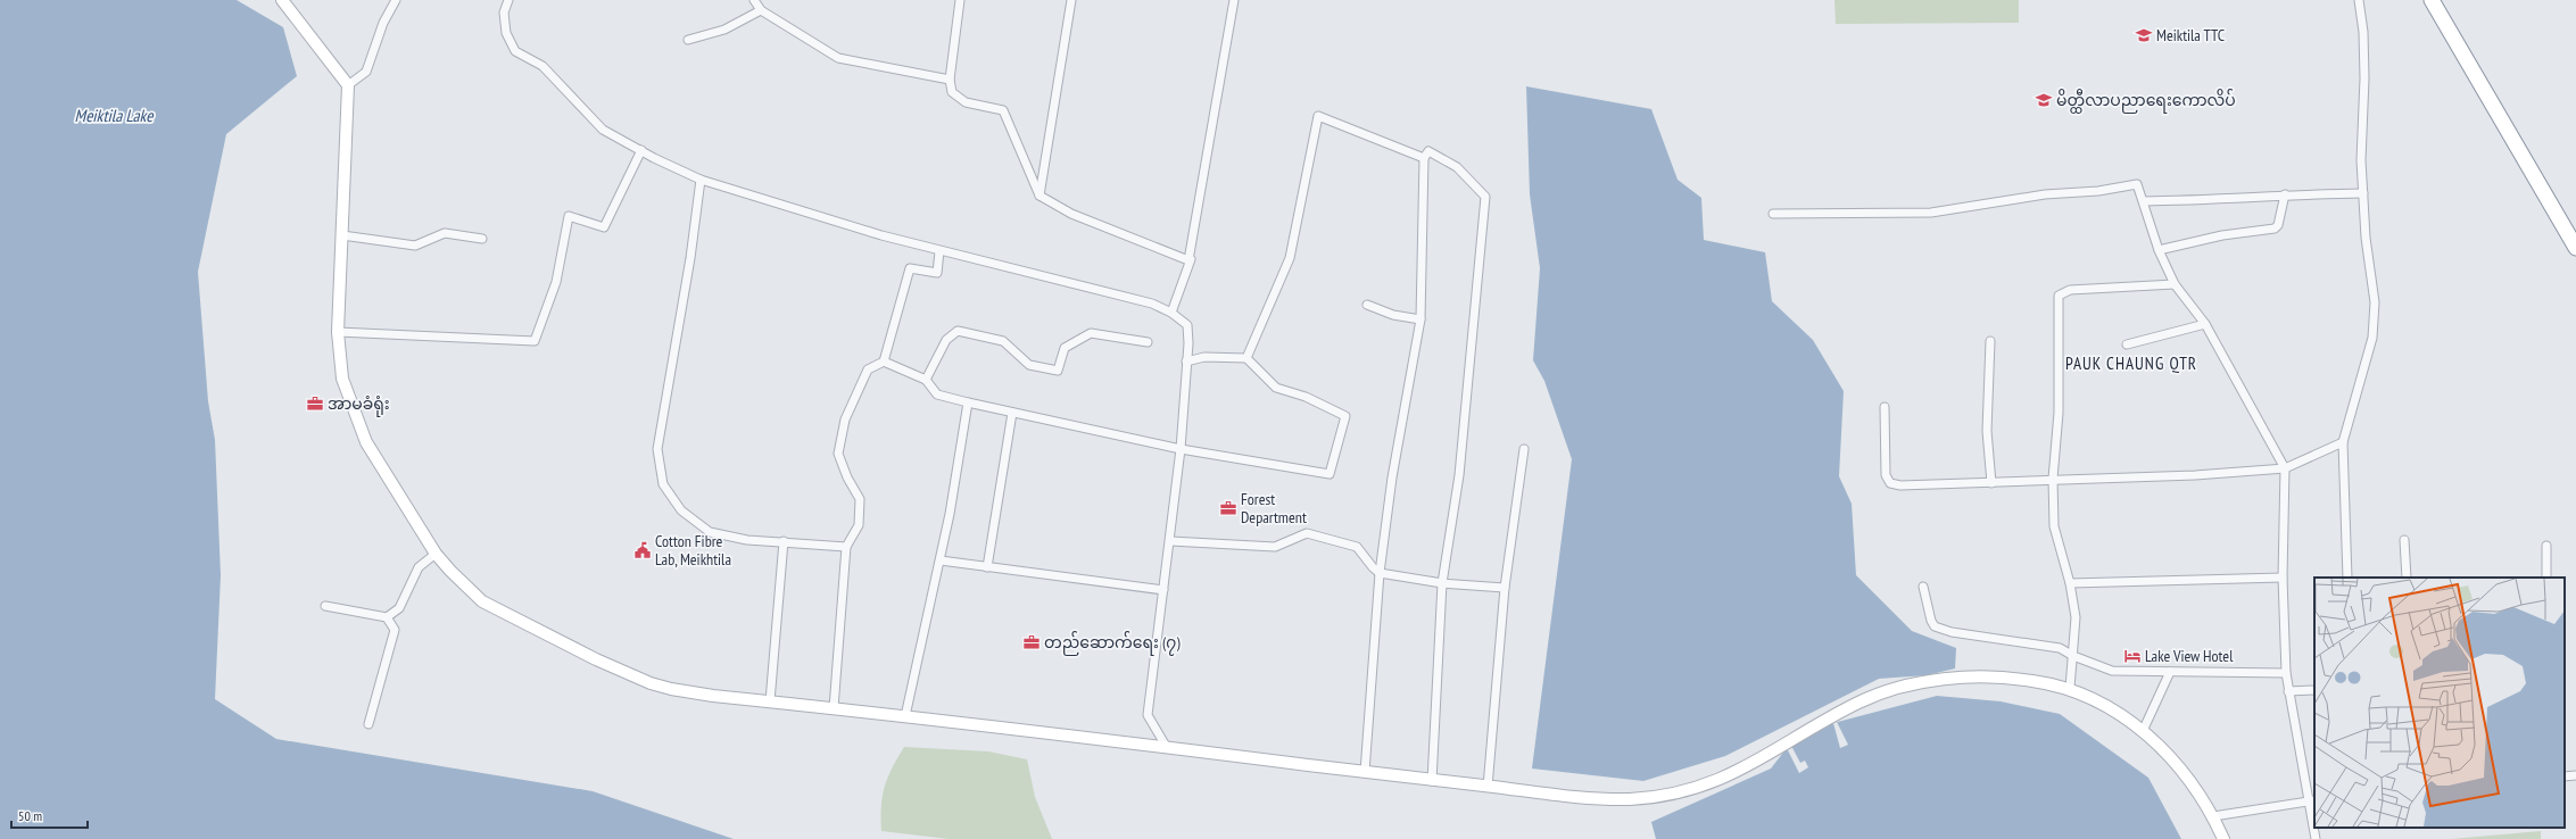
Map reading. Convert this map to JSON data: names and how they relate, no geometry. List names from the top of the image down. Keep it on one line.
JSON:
{"districts":["PAUK CHAUNG QTR"],"water":["Meiktila Lake"],"places":{"school or university":["Meiktila TTC","မိတ္ထီလာပညာရေးကောလိပ်"],"office":["အာမခံရုံး","Forest Department","တည်ဆောက်ရေး (၇)"],"public building":["Cotton Fibre Lab, Meikhtila"],"hotel":["Lake View Hotel"]},"scale_bar":"50 m"}
